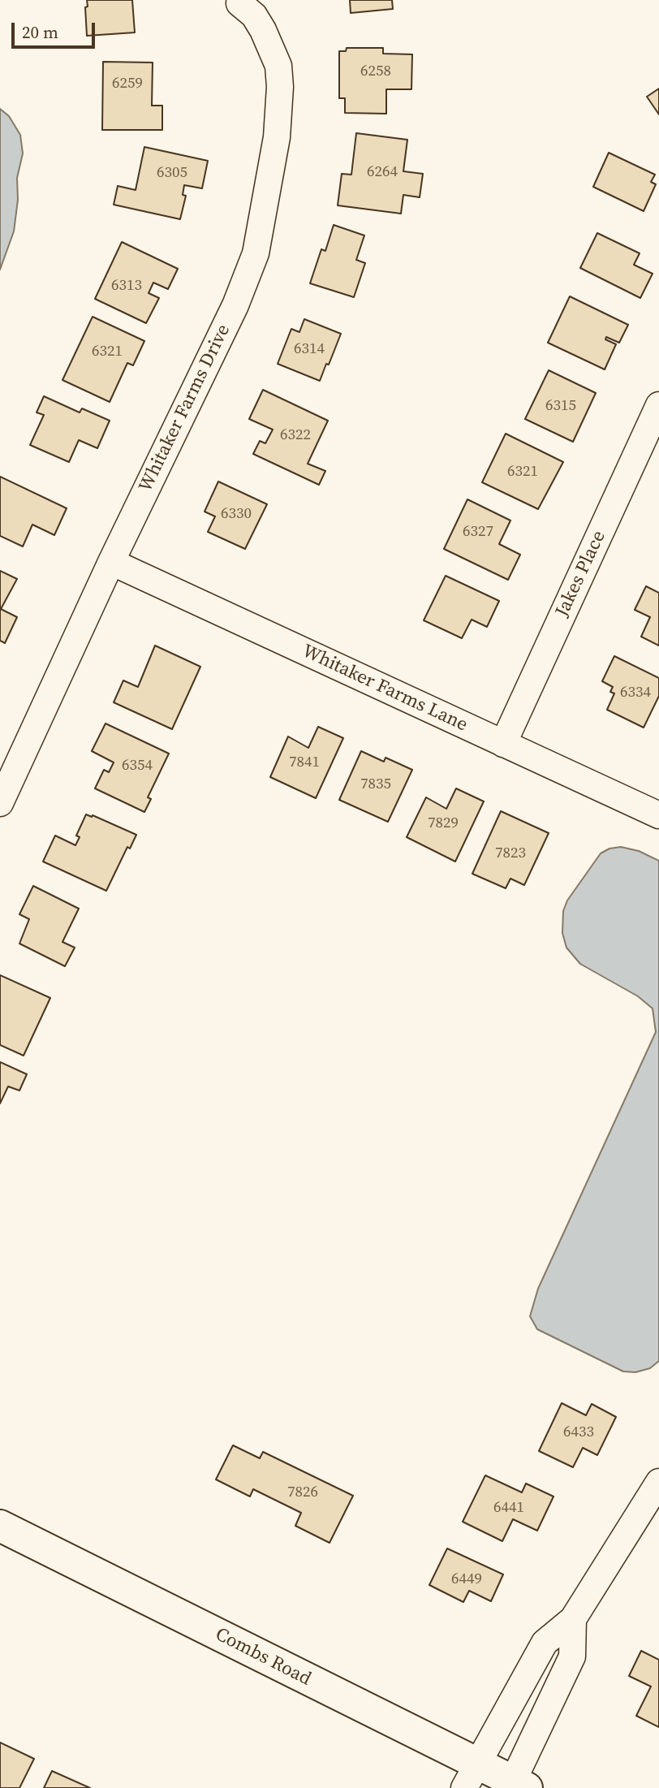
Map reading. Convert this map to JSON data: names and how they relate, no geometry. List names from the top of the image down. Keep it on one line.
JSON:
{"streets":{"street":["Whitaker Farms Drive","Jakes Place","Whitaker Farms Lane","Combs Road"]},"crossings":[["Whitaker Farms Drive","Whitaker Farms Lane"],["Jakes Place","Whitaker Farms Lane"]],"house_numbers":["6258","6259","6264","6305","6313","6314","6321","6315","6322","6321","6330","6327","6334","7841","6354","7835","7829","7823","6433","7826","6441","6449"],"scale_bar":"20 m"}
